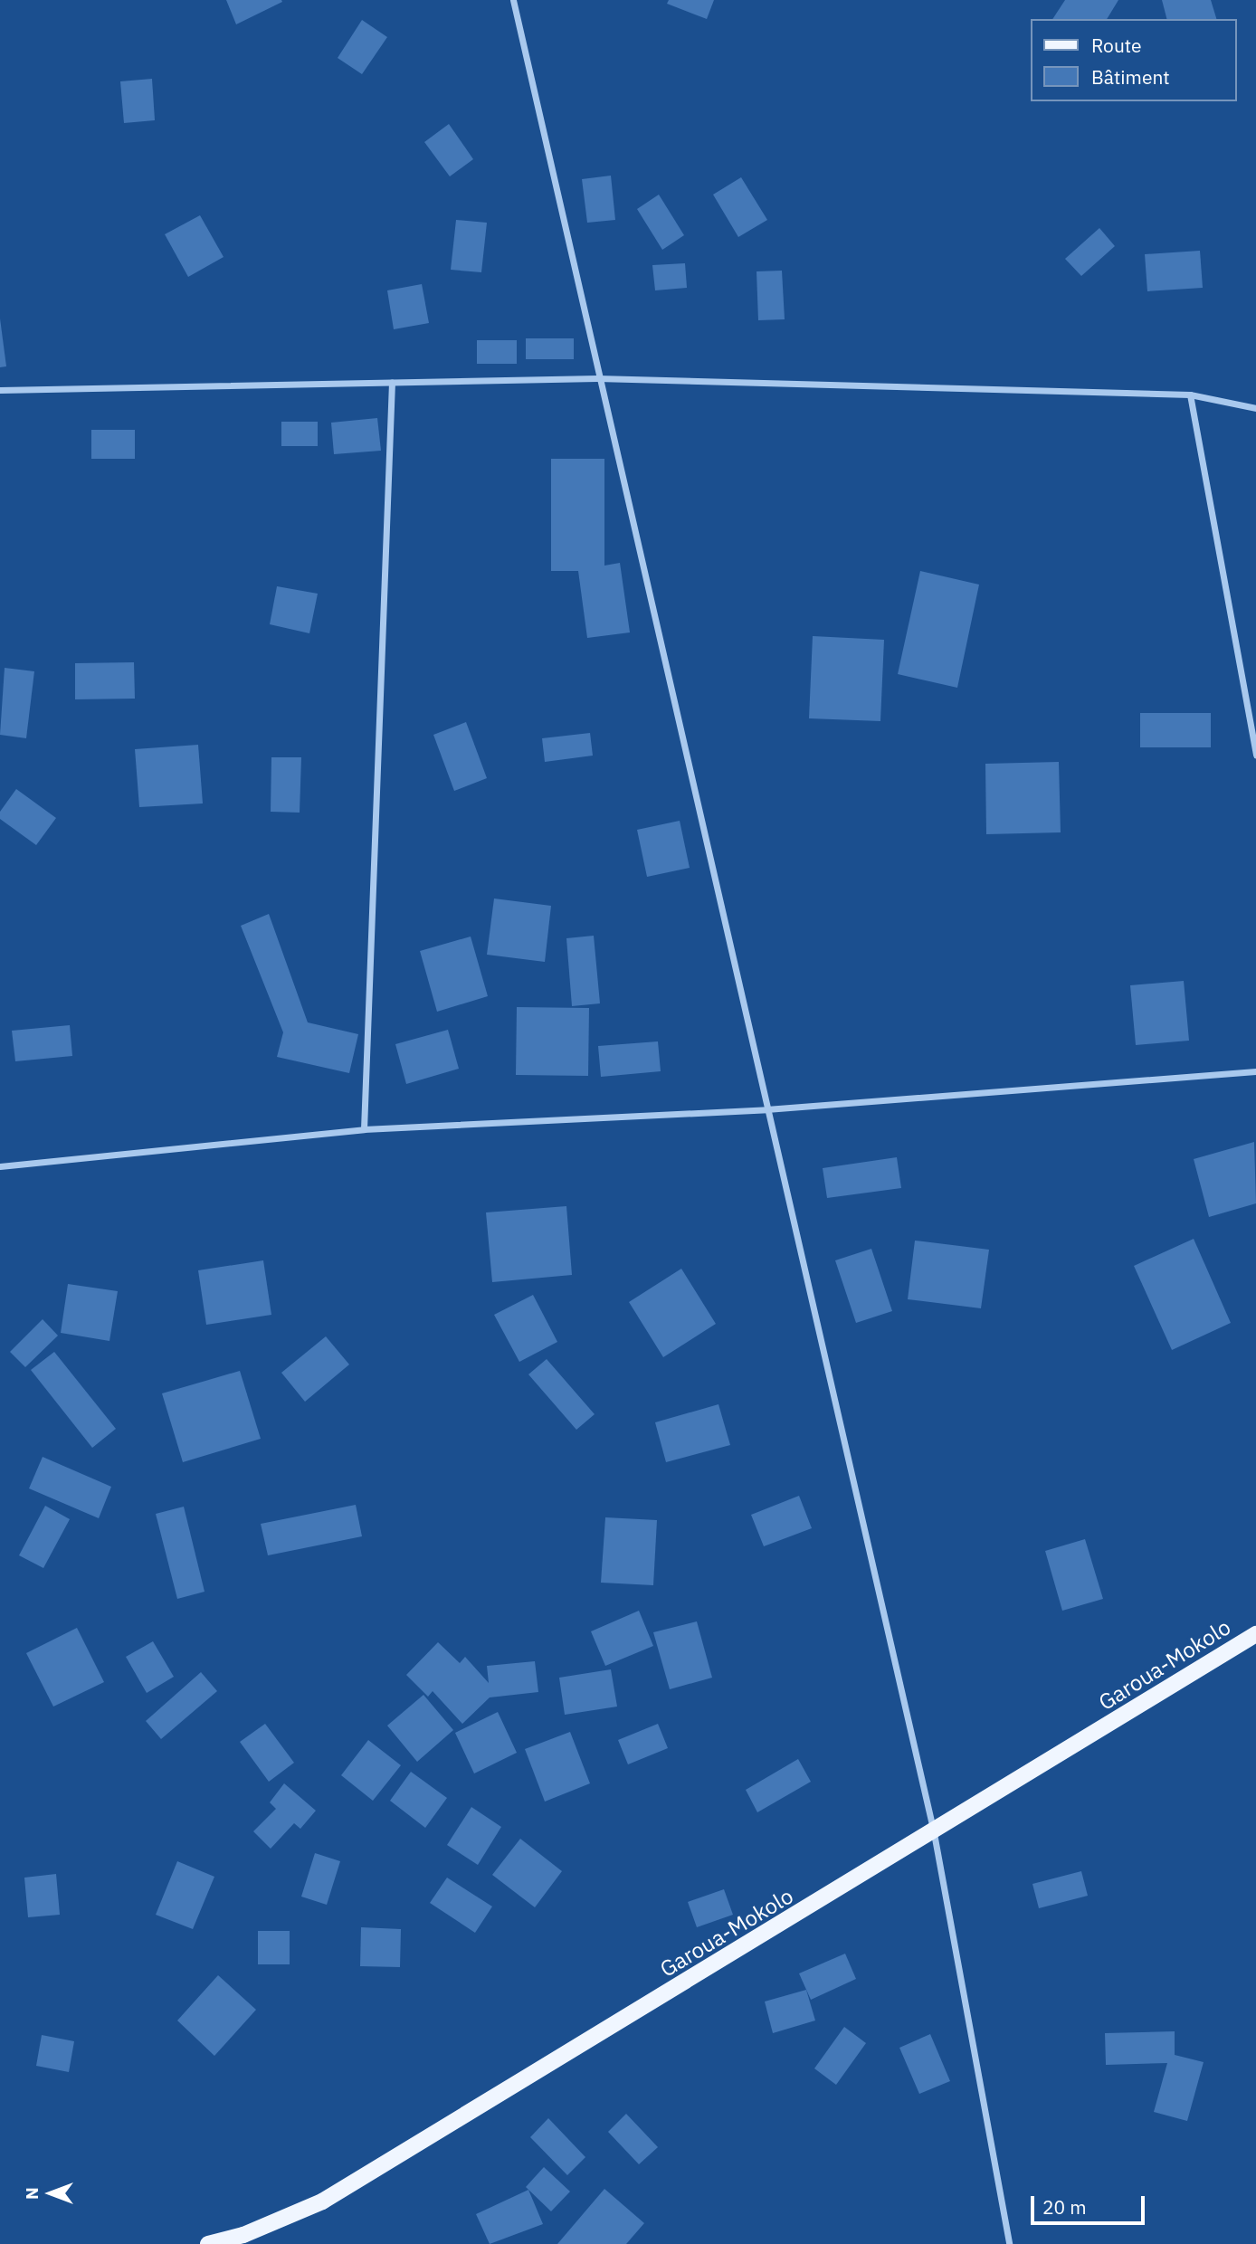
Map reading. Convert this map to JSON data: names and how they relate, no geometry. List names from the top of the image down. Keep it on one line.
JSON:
{"streets":{"main road":["Garoua-Mokolo"]},"legend":["Route","Bâtiment"],"scale_bar":"20 m","north":"left"}
